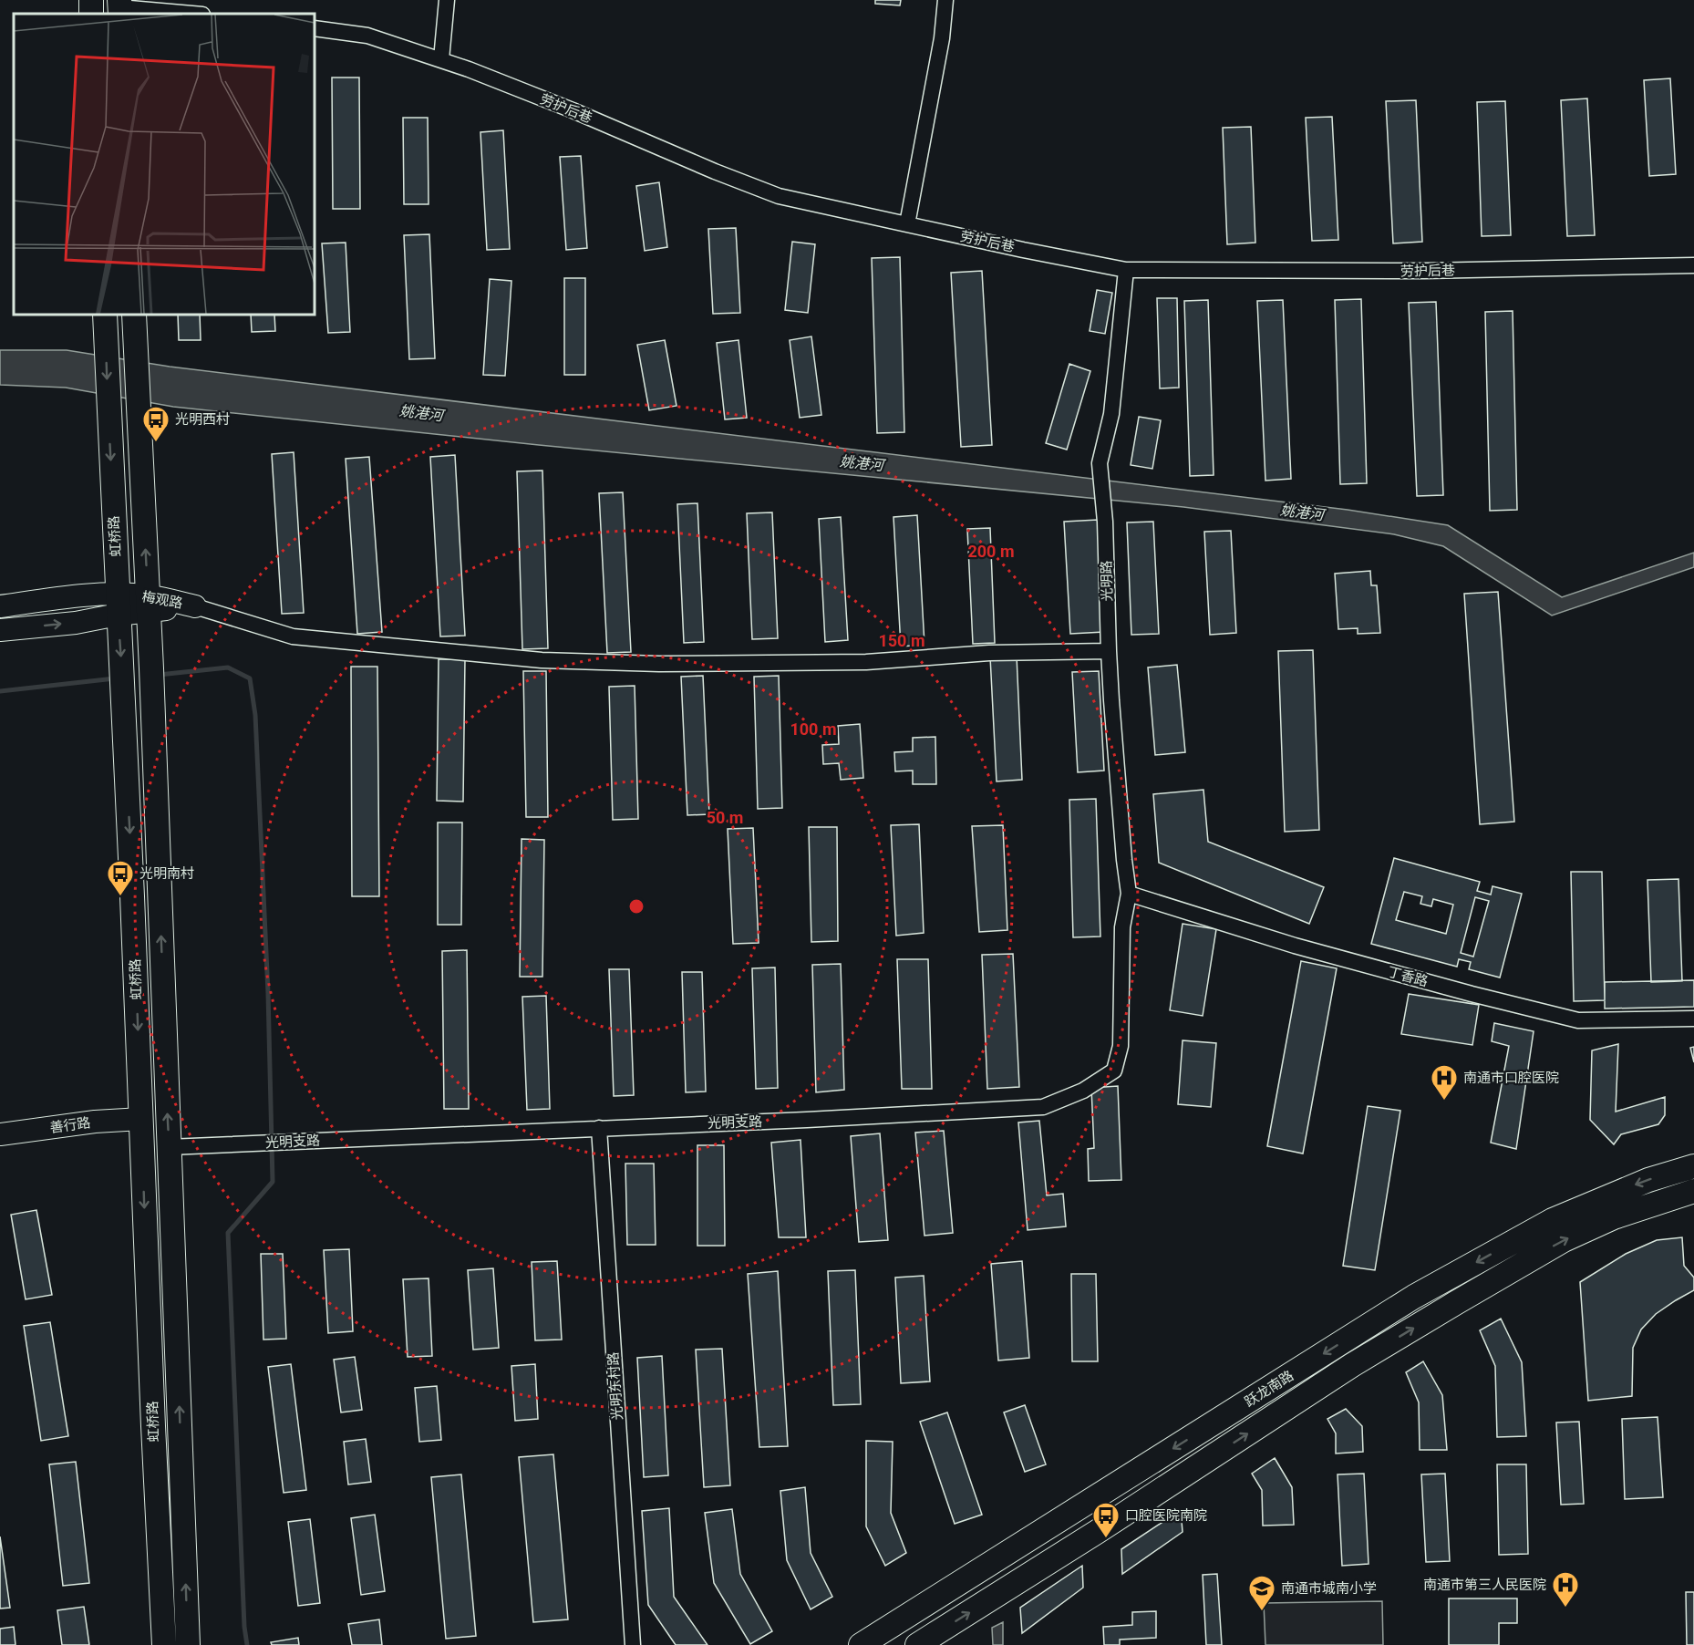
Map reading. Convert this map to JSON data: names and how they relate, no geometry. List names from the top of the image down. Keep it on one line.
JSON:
{"streets":{"main road":["虹桥路","跃龙南路"],"street":["劳护后巷","光明路","梅观路","丁香路","光明支路","善行路","光明东村路"]},"crossings":[["劳护后巷","光明路"],["虹桥路","梅观路"],["虹桥路","光明支路"],["虹桥路","善行路"],["光明路","丁香路"],["光明路","光明支路"],["丁香路","光明支路"],["光明支路","光明东村路"]],"water":["姚港河"],"places":{"bus stop":["光明西村","光明南村","口腔医院南院"],"hospital":["南通市口腔医院","南通市第三人民医院"],"school or university":["南通市城南小学"]},"rings":["200 m","150 m","100 m","50 m"]}
